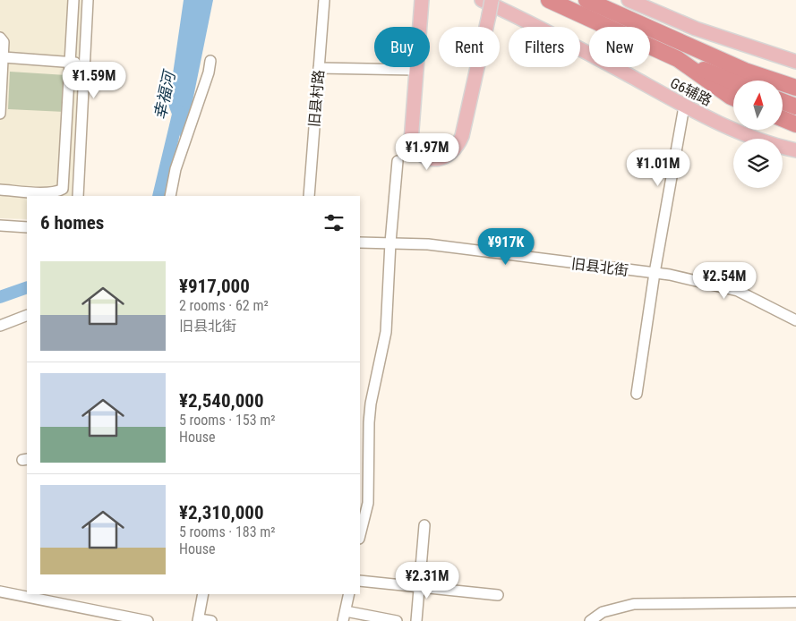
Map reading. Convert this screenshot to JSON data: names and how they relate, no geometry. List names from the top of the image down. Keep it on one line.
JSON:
{"streets":{"main road":["G6辅路"],"street":["旧县村路","旧县北街"]},"water":["幸福河"],"north":"top","page":{"chip":["Buy","Rent","Filters","New"],"price":["¥1.59M","¥1.97M","¥1.01M","¥917K","¥2.54M","¥2.31M"],"heading":"6 homes","list":[{"name":"¥917,000","note":"2 rooms · 62 m² · 旧县北街"},{"name":"¥2,540,000","note":"5 rooms · 153 m² · House"},{"name":"¥2,310,000","note":"5 rooms · 183 m² · House"}]}}
